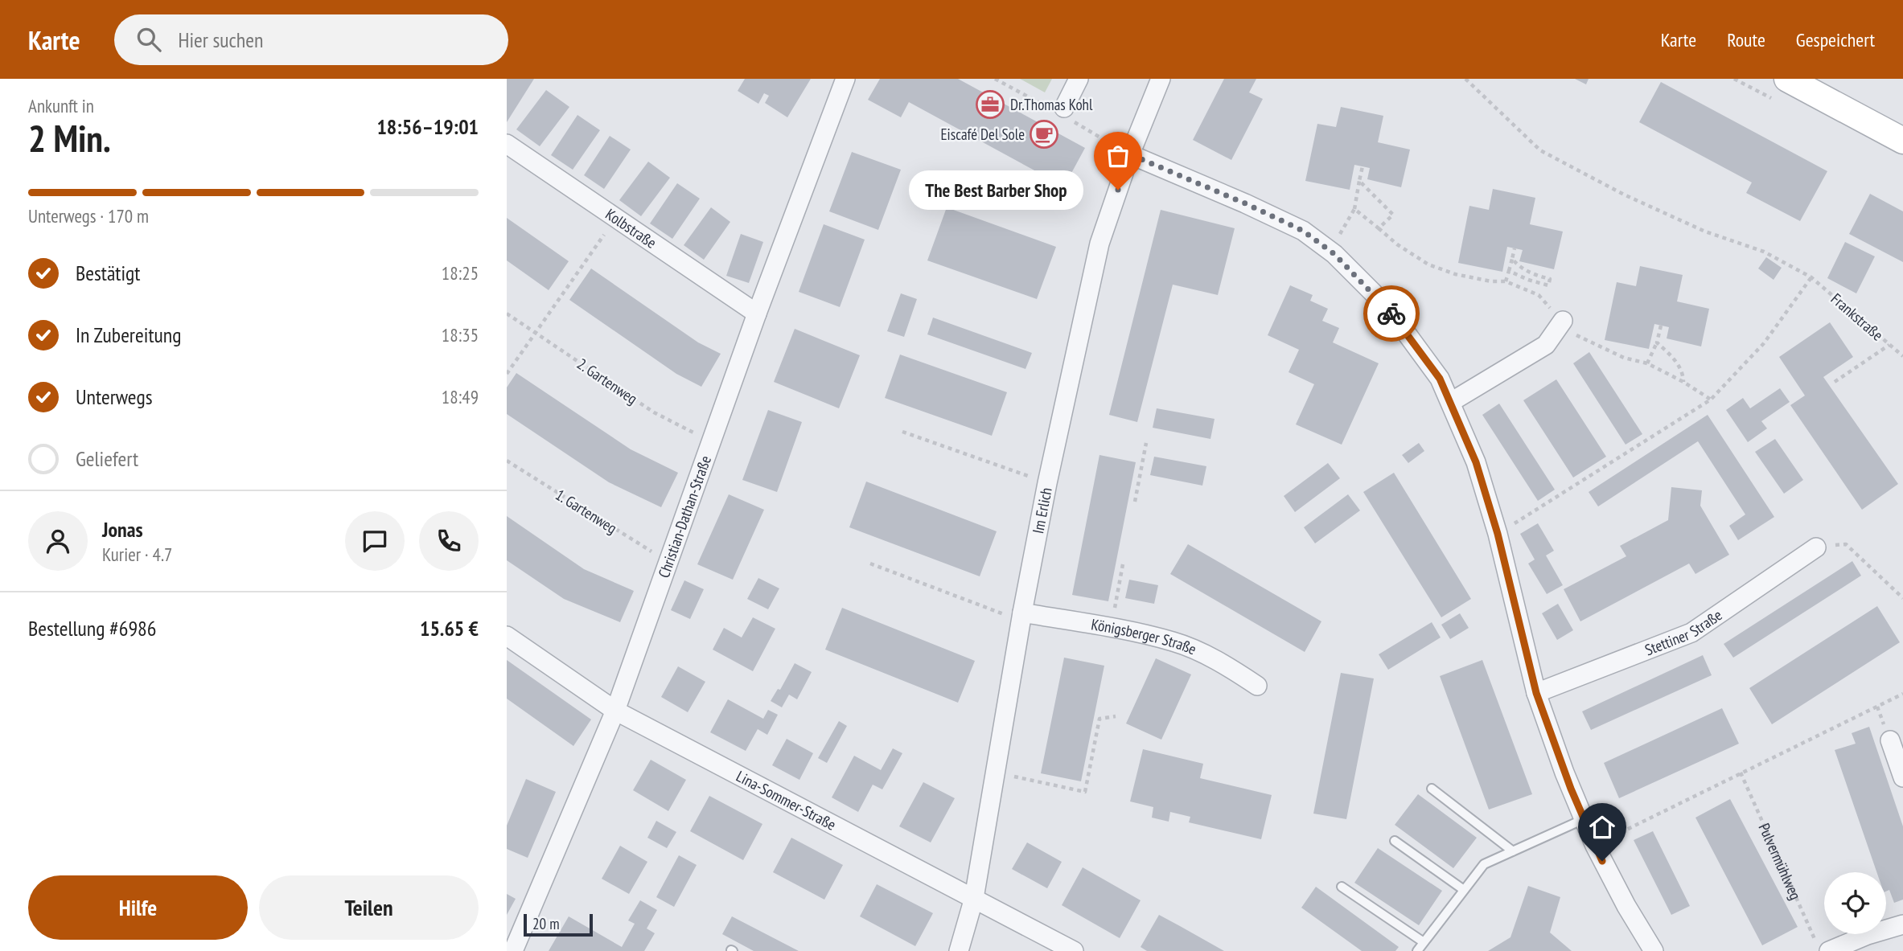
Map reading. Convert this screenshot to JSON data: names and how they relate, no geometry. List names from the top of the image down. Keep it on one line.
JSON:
{"streets":{"street":["Kolbstraße","Im Erlich","Christian-Dathan-Straße","Stettiner Straße","Königsberger Straße","Lina-Sommer-Straße"],"path":["Frankstraße","2. Gartenweg","1. Gartenweg","Pulvermühlweg"]},"crossings":[["Kolbstraße","Christian-Dathan-Straße"],["2. Gartenweg","Christian-Dathan-Straße"],["Im Erlich","Königsberger Straße"],["Im Erlich","Lina-Sommer-Straße"],["1. Gartenweg","Christian-Dathan-Straße"],["Christian-Dathan-Straße","Lina-Sommer-Straße"]],"places":{"office":["Dr.Thomas Kohl"],"cafe":["Eiscafé Del Sole"],"other":["The Best Barber Shop"]},"scale_bar":"20 m","page":{"header":"Karte","search":"Hier suchen","nav":["Karte","Route","Gespeichert"],"heading":["2 Min.","Ankunft in","18:56–19:01"],"panel":["Jonas","Kurier · 4.7","Bestellung #6986","15.65 €"],"bubble":"The Best Barber Shop","bar":"Unterwegs · 170 m","list":[["Bestätigt","18:25"],["In Zubereitung","18:35"],["Unterwegs","18:49"],"Geliefert"],"buttons":["Hilfe","Teilen"],"scale":"20 m"}}
